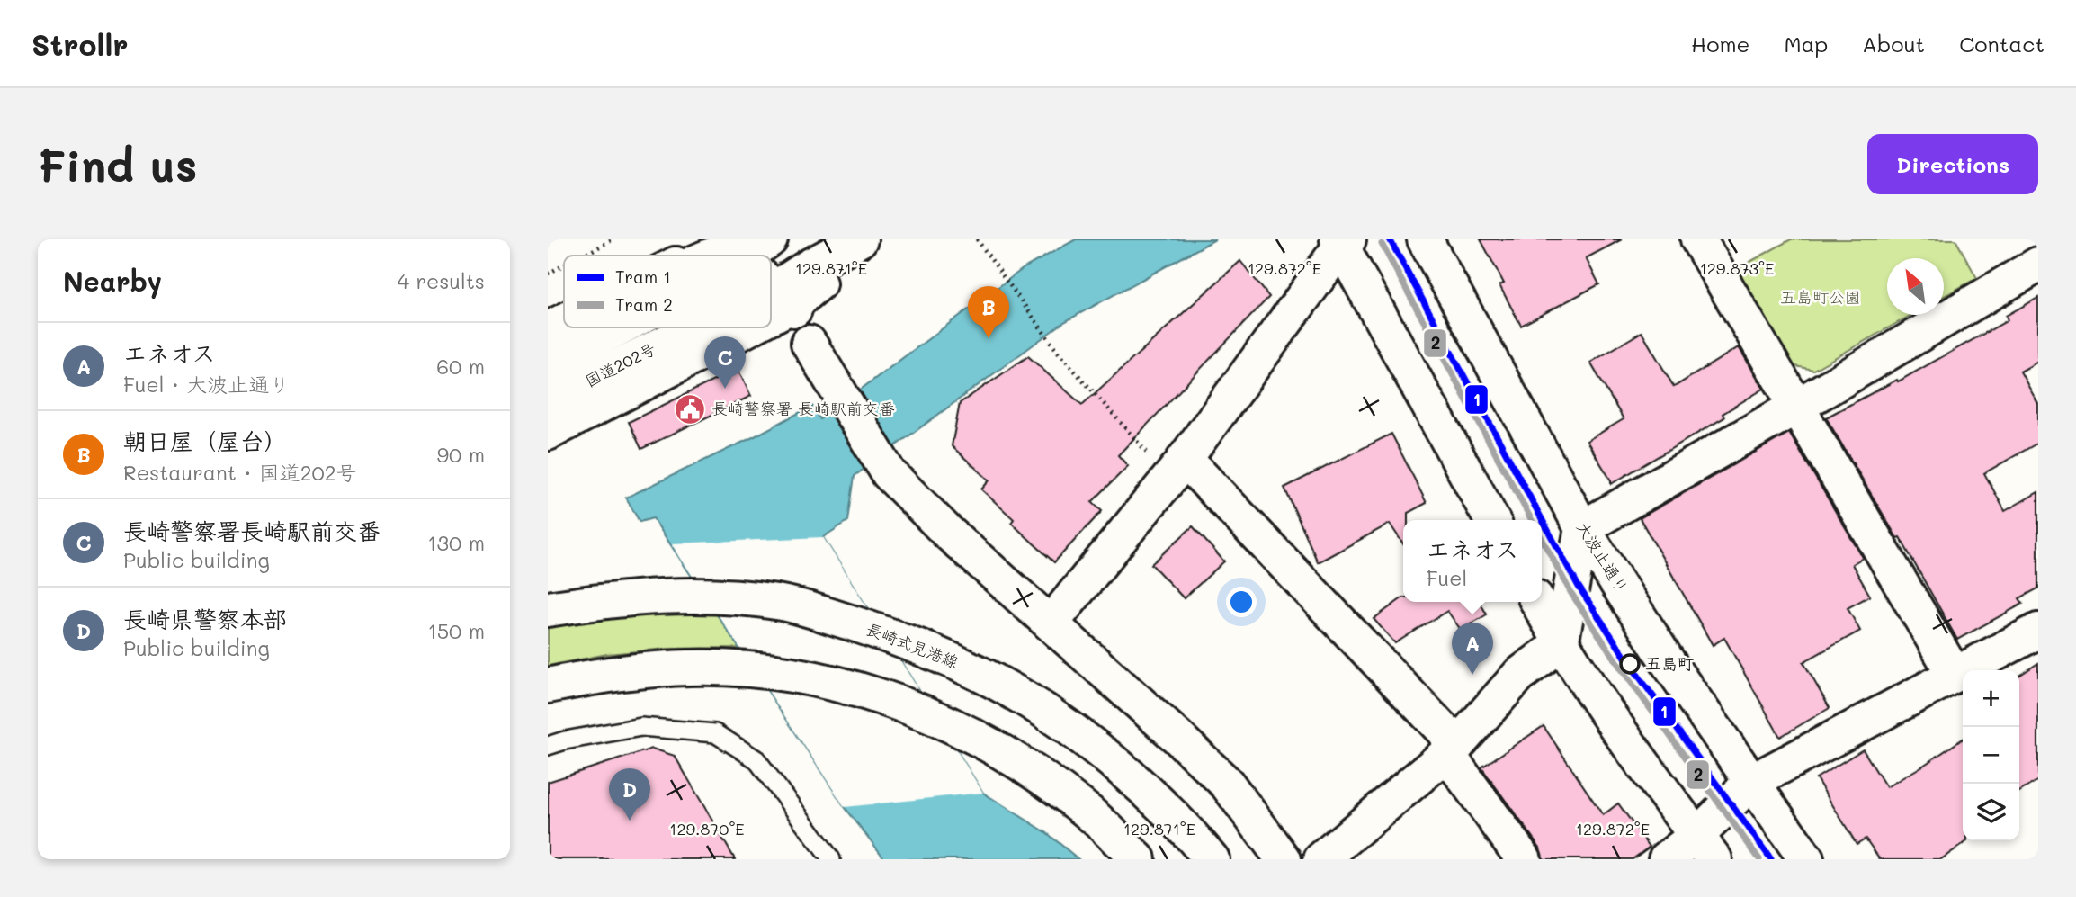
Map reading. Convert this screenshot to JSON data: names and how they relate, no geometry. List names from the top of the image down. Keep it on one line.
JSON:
{"streets":{"main road":["国道202号","大波止通り","長崎式見港線"]},"parks":["五島町公園"],"places":{"public building":["長崎警察署 長崎駅前交番"],"other":["五島町"]},"lines":["tram line 1","tram line 2"],"legend":["Tram 1","Tram 2"],"north":"top left","page":{"header":"Strollr","nav":["Home","Map","About","Contact"],"buttons":"Directions","title":"Find us","heading":["Nearby","4 results"],"pins":["B","C","A","D"],"list":[{"mark":"A","name":"エネオス","note":"Fuel · 大波止通り","value":"60 m"},{"mark":"B","name":"朝日屋（屋台）","note":"Restaurant · 国道202号","value":"90 m"},{"mark":"C","name":"長崎警察署長崎駅前交番","note":"Public building","value":"130 m"},{"mark":"D","name":"長崎県警察本部","note":"Public building","value":"150 m"}],"popup":["エネオス","Fuel"],"map_buttons":["+","−"]},"coordinates":["129.871°E","129.872°E","129.873°E","129.870°E"]}
